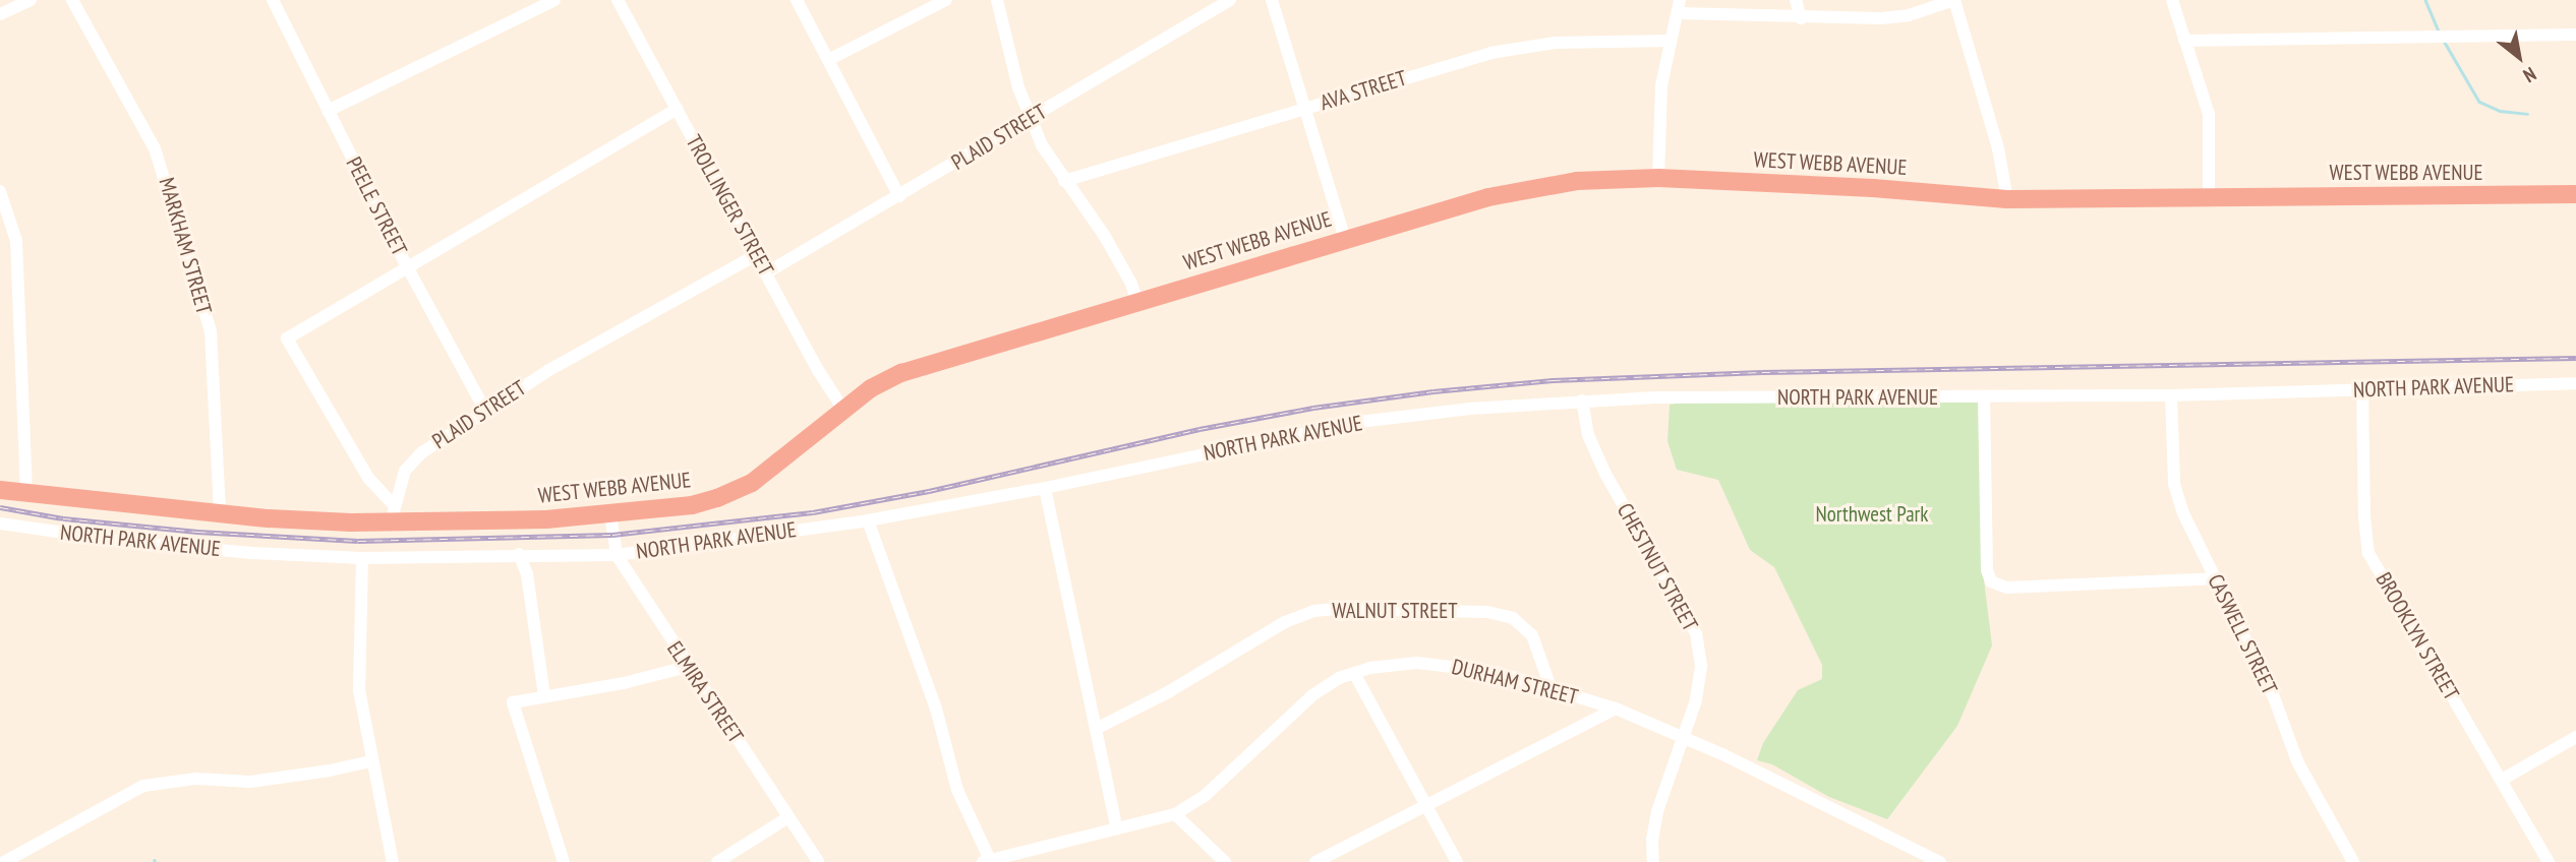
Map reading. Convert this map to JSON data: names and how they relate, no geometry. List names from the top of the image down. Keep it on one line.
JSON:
{"streets":{"highway":["WEST WEBB AVENUE"],"street":["AVA STREET","PLAID STREET","TROLLINGER STREET","PEELE STREET","MARKHAM STREET","NORTH PARK AVENUE","CHESTNUT STREET","WALNUT STREET","CASWELL STREET","BROOKLYN STREET","DURHAM STREET","ELMIRA STREET"]},"crossings":[["PLAID STREET","WEST WEBB AVENUE"],["PLAID STREET","TROLLINGER STREET"],["PLAID STREET","PEELE STREET"],["WEST WEBB AVENUE","TROLLINGER STREET"],["WEST WEBB AVENUE","MARKHAM STREET"],["WEST WEBB AVENUE","ELMIRA STREET"],["NORTH PARK AVENUE","CHESTNUT STREET"],["NORTH PARK AVENUE","CASWELL STREET"],["NORTH PARK AVENUE","BROOKLYN STREET"],["NORTH PARK AVENUE","ELMIRA STREET"],["CHESTNUT STREET","DURHAM STREET"],["WALNUT STREET","DURHAM STREET"]],"parks":["Northwest Park"],"north":"bottom right"}
